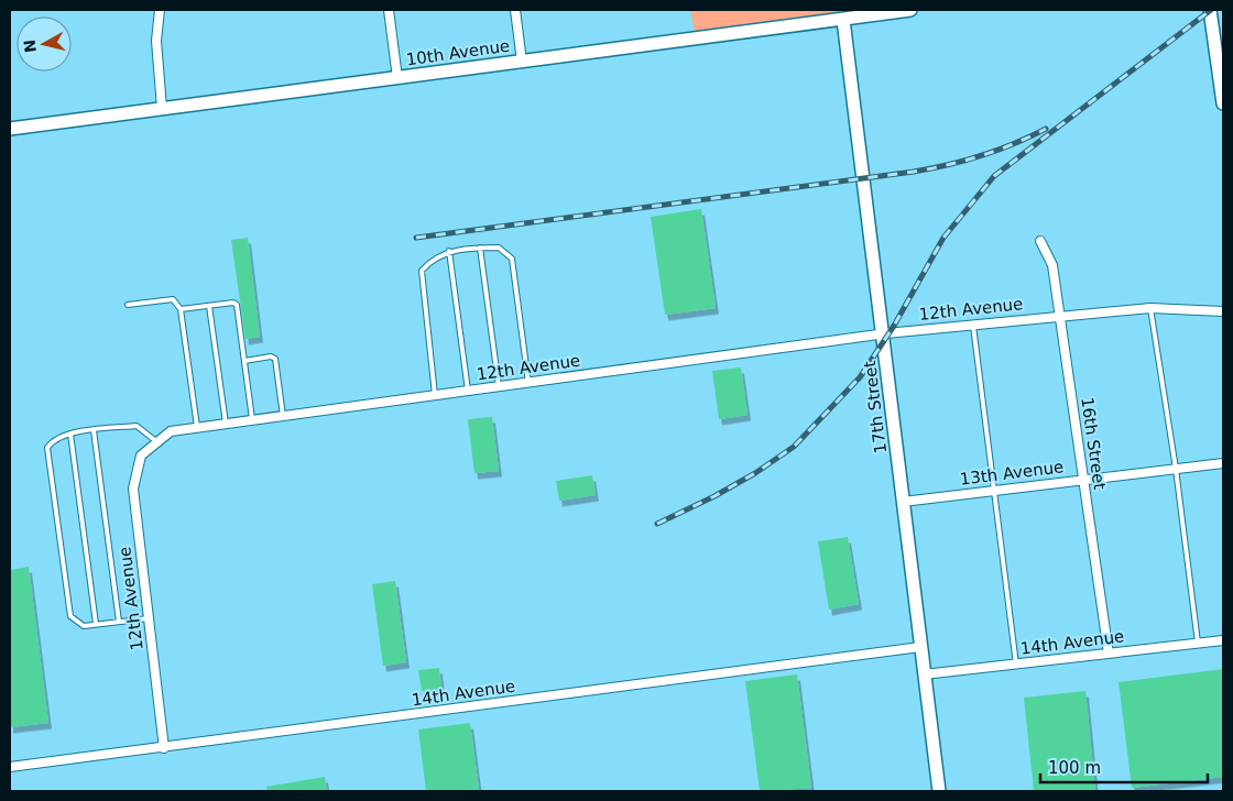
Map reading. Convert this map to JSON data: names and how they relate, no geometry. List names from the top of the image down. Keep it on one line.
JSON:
{"streets":{"main road":["10th Avenue","17th Street"],"street":["12th Avenue","16th Street","13th Avenue","14th Avenue"]},"crossings":[["10th Avenue","17th Street"],["12th Avenue","17th Street"],["12th Avenue","16th Street"],["12th Avenue","14th Avenue"],["17th Street","13th Avenue"],["17th Street","14th Avenue"],["16th Street","13th Avenue"],["16th Street","14th Avenue"]],"scale_bar":"100 m","north":"left"}
